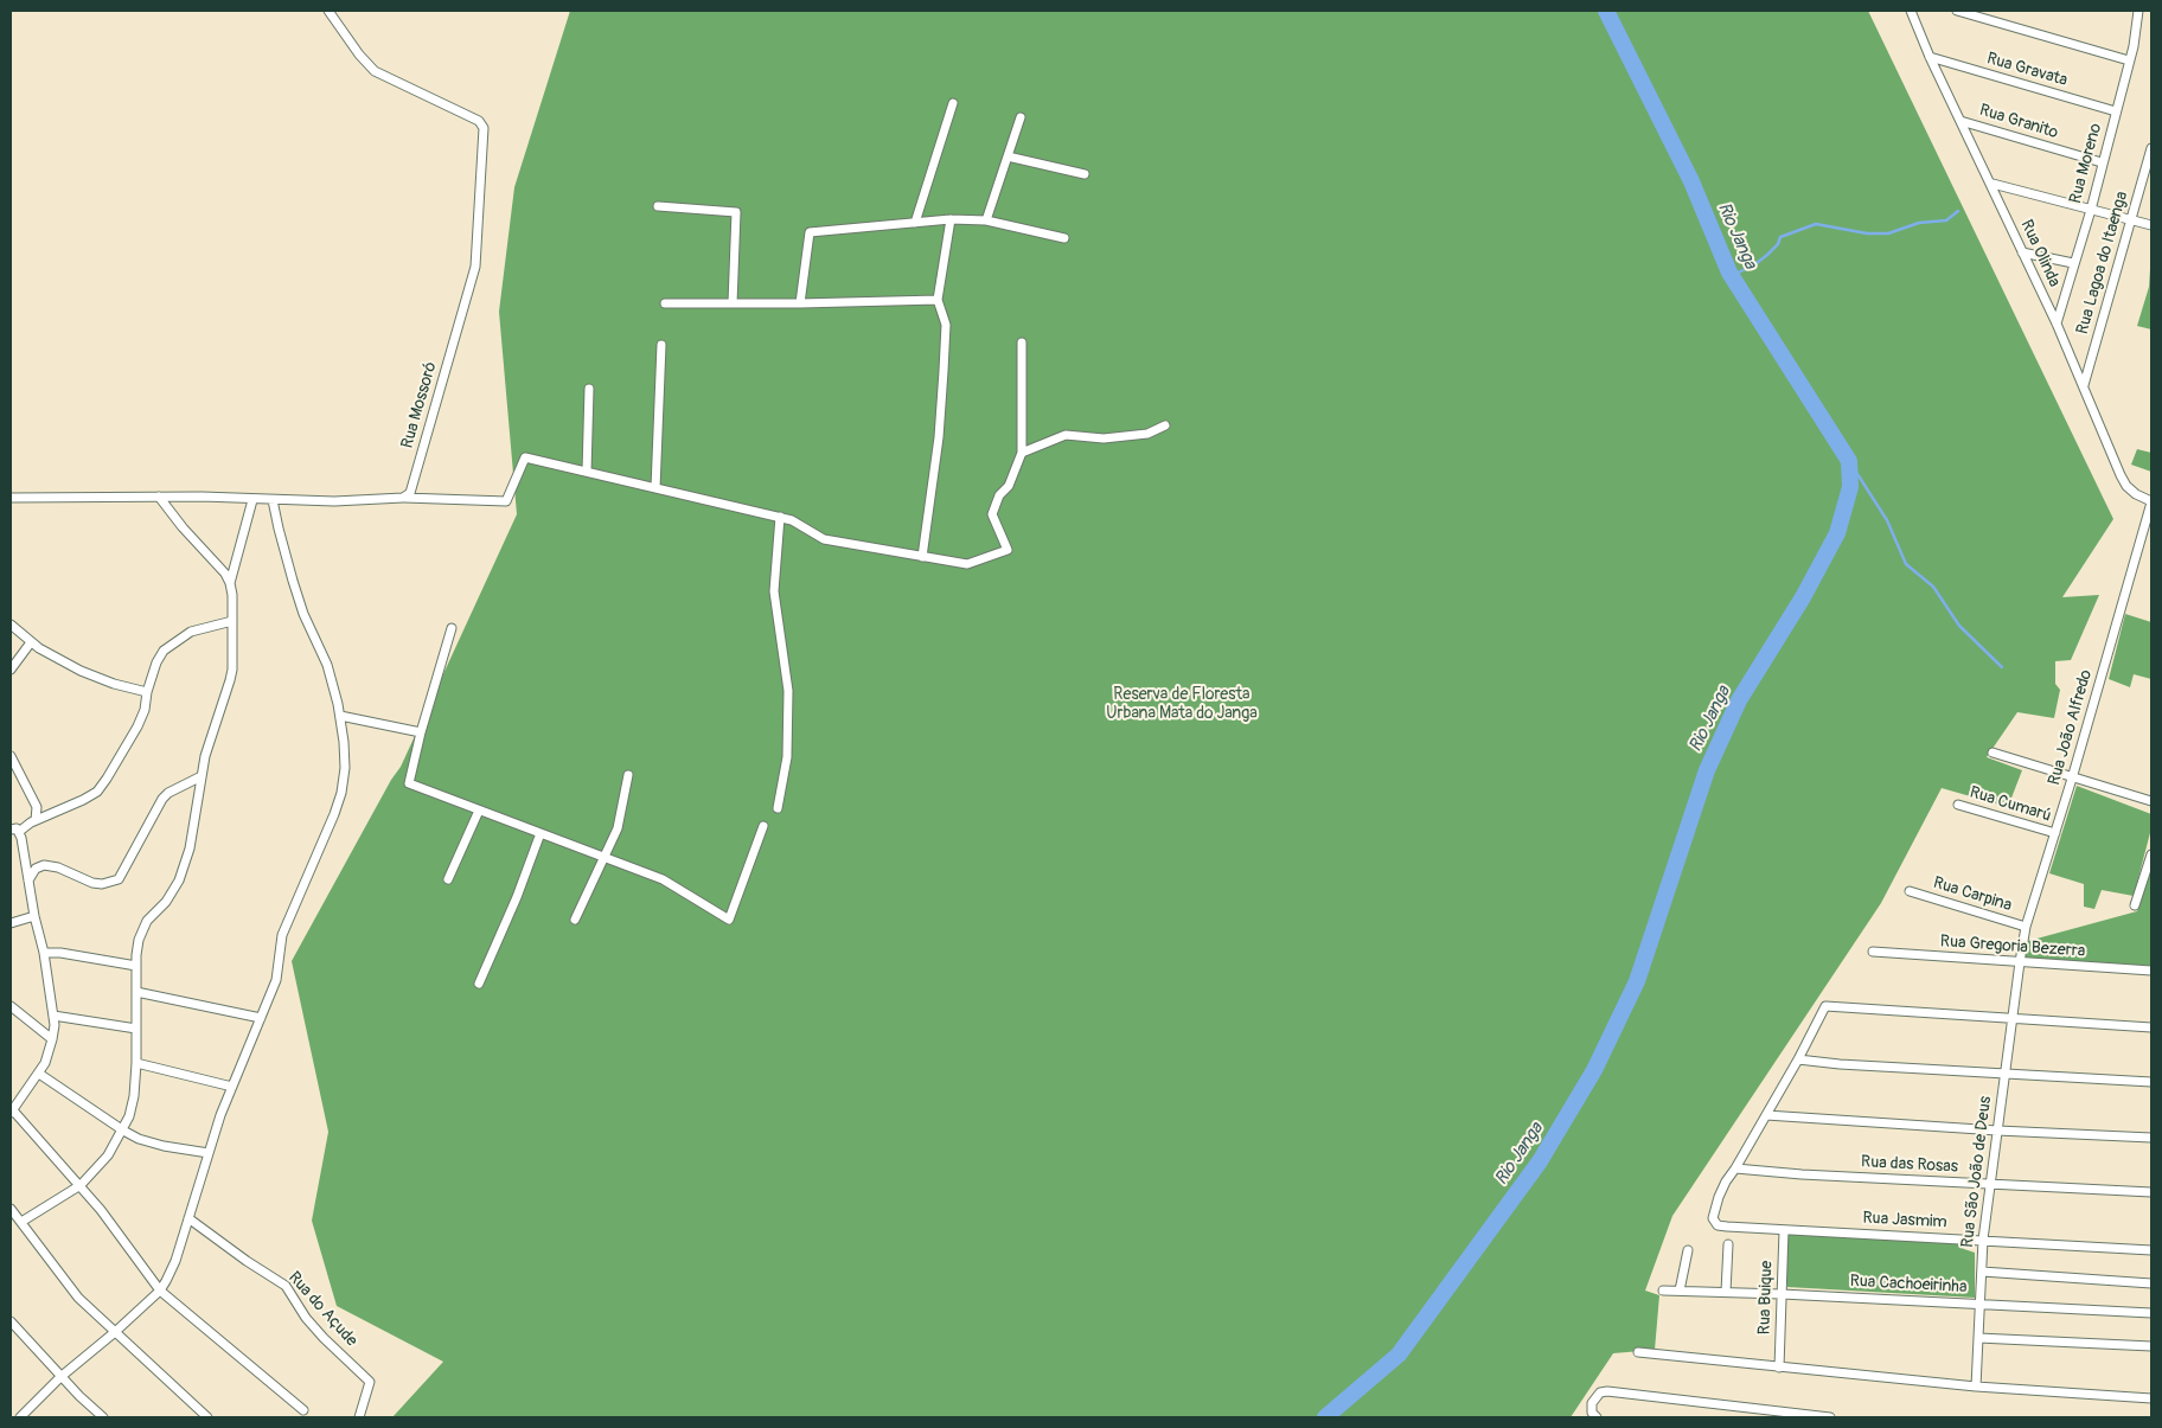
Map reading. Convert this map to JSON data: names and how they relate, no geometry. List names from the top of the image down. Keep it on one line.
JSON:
{"streets":{"street":["Rua Gravata","Rua Granito","Rua Moreno","Rua Olinda","Rua Lagoa do Itaenga","Rua Mossoró","Rua João Alfredo","Rua Cumarú","Rua Carpina","Rua Gregoria Bezerra","Rua das Rosas","Rua São João de Deus","Rua Jasmim","Rua Cachoeirinha","Rua Buique","Rua do Açude"]},"crossings":[["Rua Gravata","Rua Moreno"],["Rua Gravata","Rua Olinda"],["Rua Granito","Rua Moreno"],["Rua Granito","Rua Olinda"],["Rua Moreno","Rua Olinda"],["Rua Olinda","Rua Lagoa do Itaenga"],["Rua Olinda","Rua João Alfredo"],["Rua João Alfredo","Rua Cumarú"],["Rua João Alfredo","Rua Carpina"],["Rua João Alfredo","Rua Gregoria Bezerra"],["Rua João Alfredo","Rua São João de Deus"],["Rua Gregoria Bezerra","Rua São João de Deus"],["Rua das Rosas","Rua São João de Deus"],["Rua das Rosas","Rua Jasmim"],["Rua São João de Deus","Rua Jasmim"],["Rua São João de Deus","Rua Cachoeirinha"],["Rua Jasmim","Rua Buique"],["Rua Cachoeirinha","Rua Buique"]],"water":["Rio Janga"],"parks":["Reserva de Floresta Urbana Mata do Janga"]}
